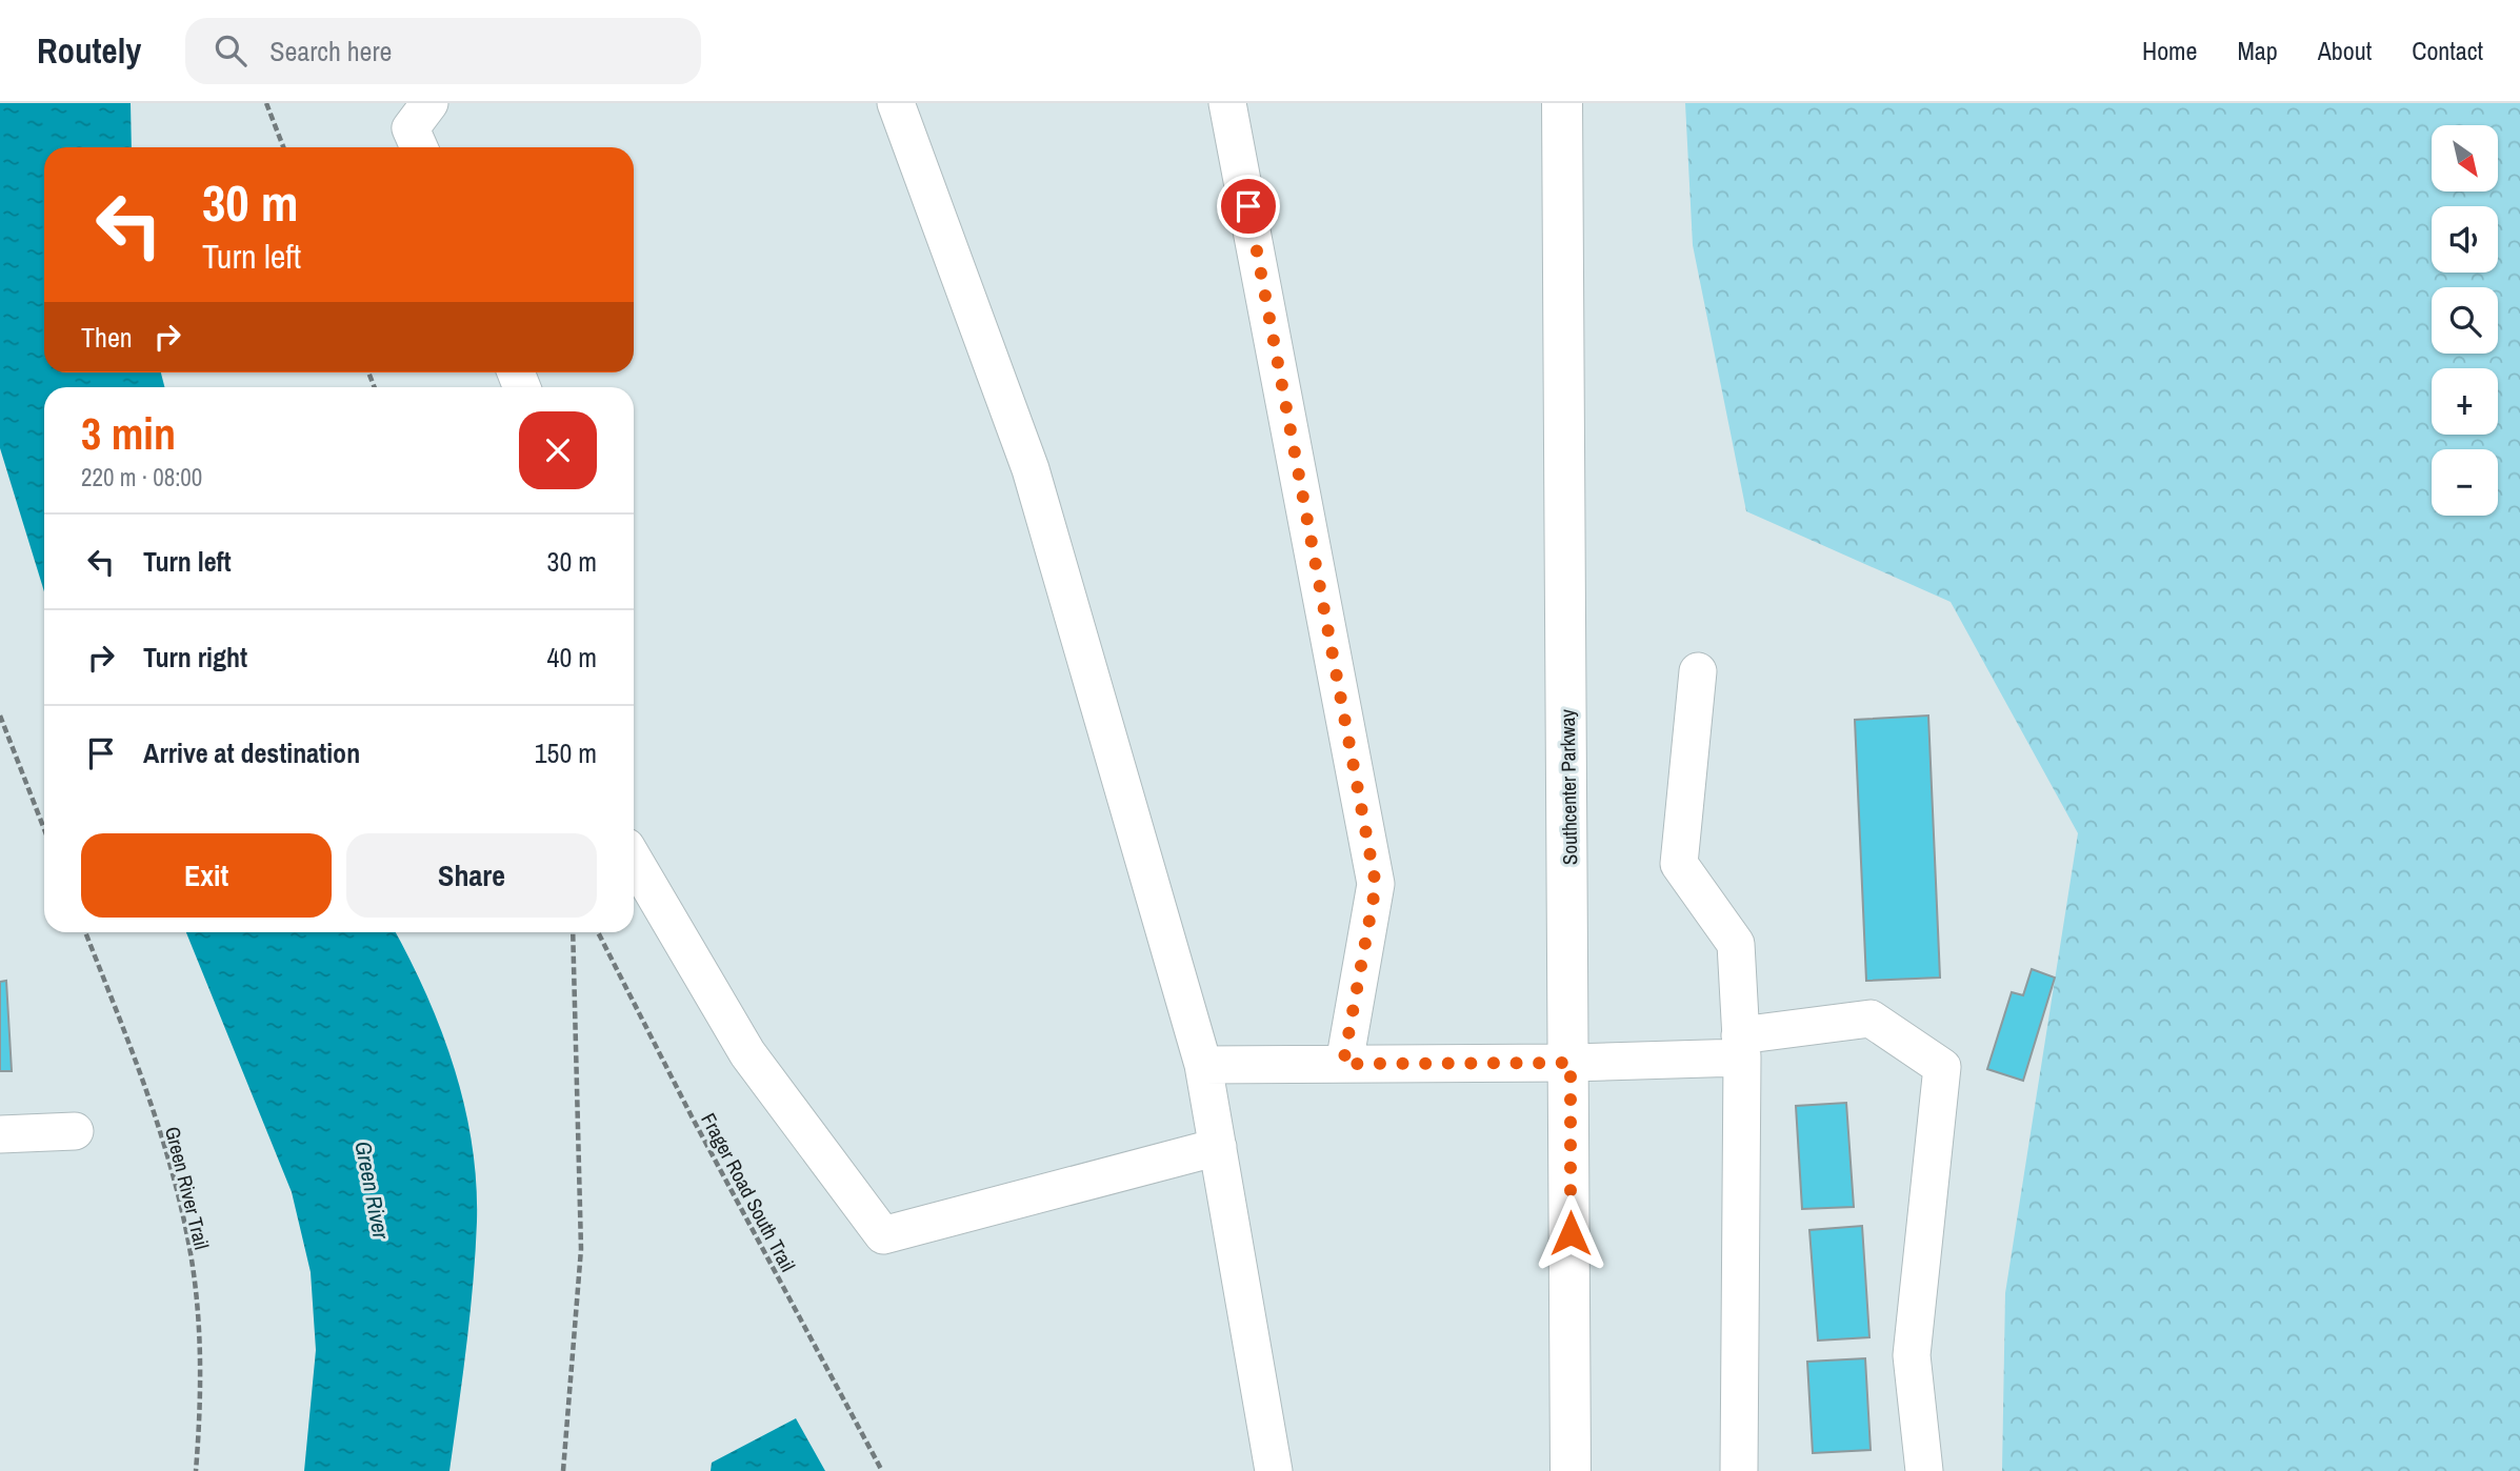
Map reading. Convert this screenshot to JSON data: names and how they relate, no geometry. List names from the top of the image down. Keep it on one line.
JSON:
{"streets":{"main road":["Southcenter Parkway"],"path":["Green River Trail","Frager Road South Trail"]},"water":["Green River"],"north":"bottom right","page":{"header":"Routely","search":"Search here","nav":["Home","Map","About","Contact"],"map_buttons":["+","−"],"turn":["30 m","Turn left"],"then":"Then","heading":["3 min","220 m · 08:00"],"list":[{"name":"Turn left","value":"30 m"},{"name":"Turn right","value":"40 m"},{"name":"Arrive at destination","value":"150 m"}],"buttons":["Exit","Share"]}}
